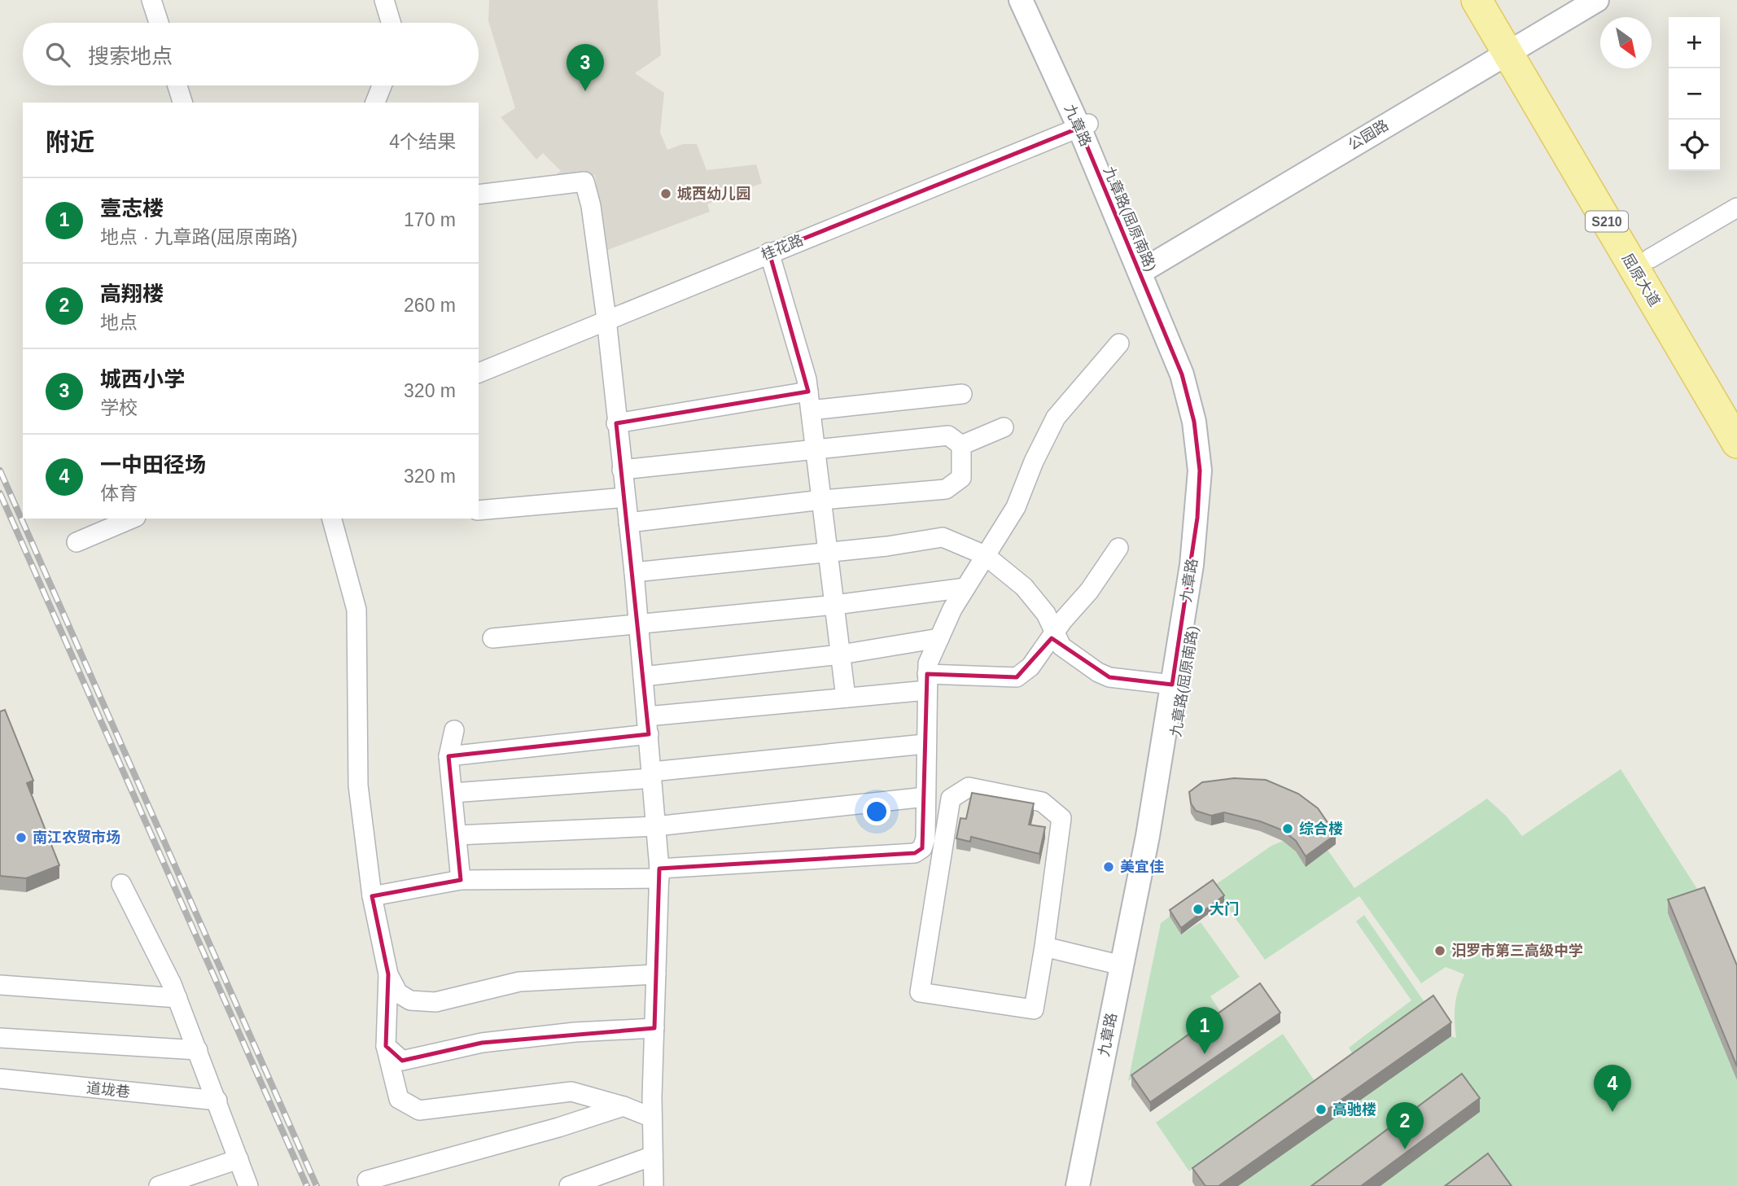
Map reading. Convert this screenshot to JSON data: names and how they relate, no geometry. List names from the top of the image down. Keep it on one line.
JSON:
{"streets":{"main road":["S210","屈原大道"],"street":["九章路","公园路","九章路(屈原南路)","桂花路","道垅巷"]},"crossings":[["九章路","公园路"],["九章路","九章路(屈原南路)"],["九章路","桂花路"],["公园路","九章路(屈原南路)"],["公园路","屈原大道"]],"places":["城西幼儿园","综合楼","南江农贸市场","美宜佳","大门","汨罗市第三高级中学","高驰楼"],"north":"bottom right","page":{"map_buttons":["+","−"],"search":"搜索地点","pins":["3","1","4","2"],"heading":["附近","4个结果"],"list":[{"mark":"1","name":"壹志楼","note":"地点 · 九章路(屈原南路)","value":"170 m"},{"mark":"2","name":"高翔楼","note":"地点","value":"260 m"},{"mark":"3","name":"城西小学","note":"学校","value":"320 m"},{"mark":"4","name":"一中田径场","note":"体育","value":"320 m"}]}}
